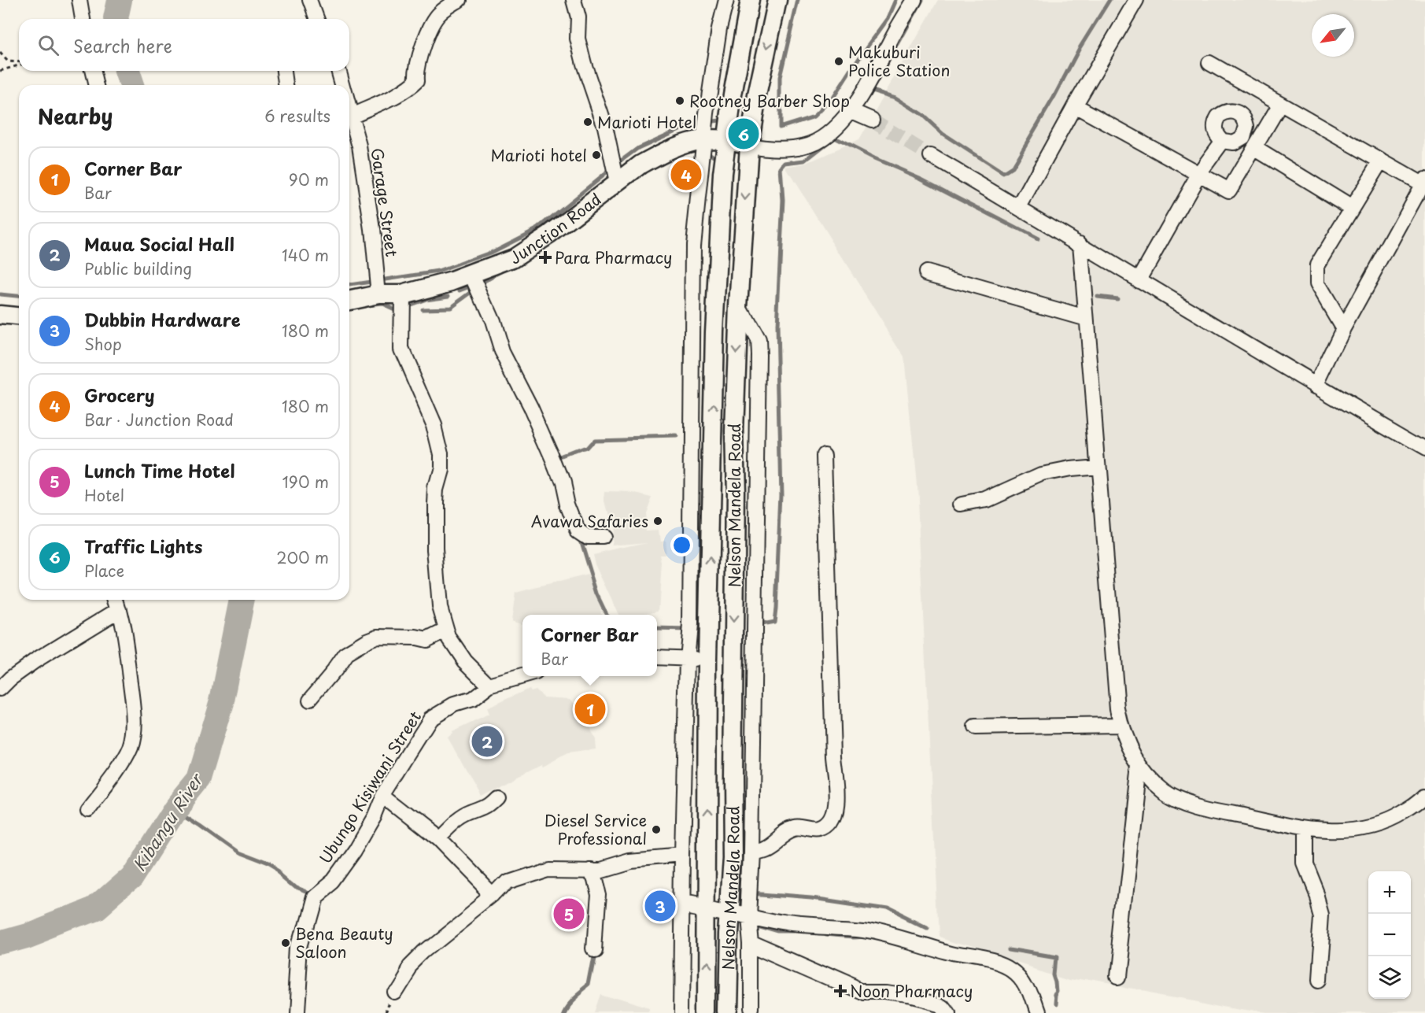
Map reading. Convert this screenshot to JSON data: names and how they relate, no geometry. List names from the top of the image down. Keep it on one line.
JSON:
{"streets":{"main road":["Junction Road","Nelson Mandela Road"],"street":["Garage Street","Ubungo Kisiwani Street"]},"crossings":[["Garage Street","Junction Road"],["Junction Road","Nelson Mandela Road"]],"water":["Kibangu River"],"places":{"other":["Makuburi Police Station","Rootney Barber Shop","Marioti Hotel","Marioti hotel","Avawa Safaries","Diesel Service Professional","Bena Beauty Saloon"],"health":["Para Pharmacy","Noon Pharmacy"]},"north":"bottom left","page":{"search":"Search here","heading":["Nearby","6 results"],"pins":["6","4","1","2","3","5"],"list":[{"mark":"1","name":"Corner Bar","note":"Bar","value":"90 m"},{"mark":"2","name":"Maua Social Hall","note":"Public building","value":"140 m"},{"mark":"3","name":"Dubbin Hardware","note":"Shop","value":"180 m"},{"mark":"4","name":"Grocery","note":"Bar · Junction Road","value":"180 m"},{"mark":"5","name":"Lunch Time Hotel","note":"Hotel","value":"190 m"},{"mark":"6","name":"Traffic Lights","note":"Place","value":"200 m"}],"popup":["Corner Bar","Bar"],"map_buttons":["+","−"]}}
